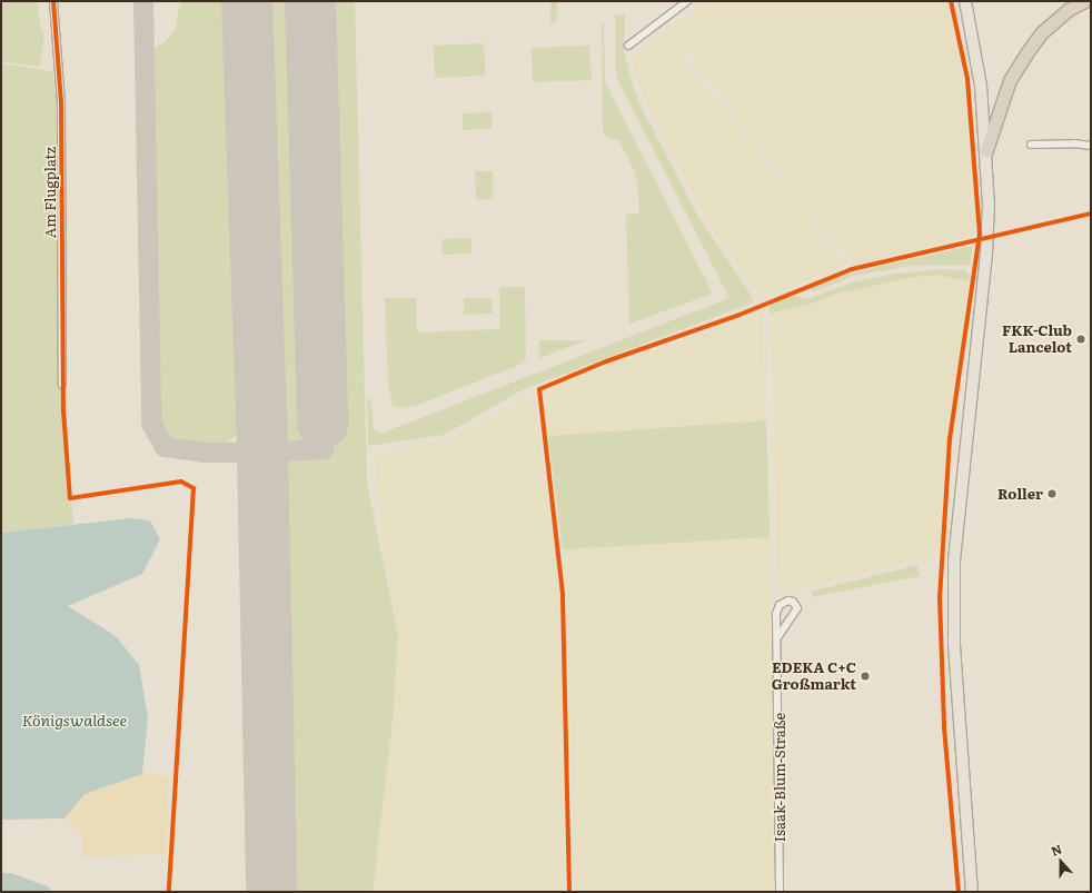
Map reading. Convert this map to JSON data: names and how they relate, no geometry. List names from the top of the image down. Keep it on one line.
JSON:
{"streets":{"street":["Am Flugplatz","Isaak-Blum-Straße"]},"water":["Königswaldsee"],"places":["FKK-Club Lancelot","Roller","EDEKA C+C Großmarkt"],"north":"top"}
